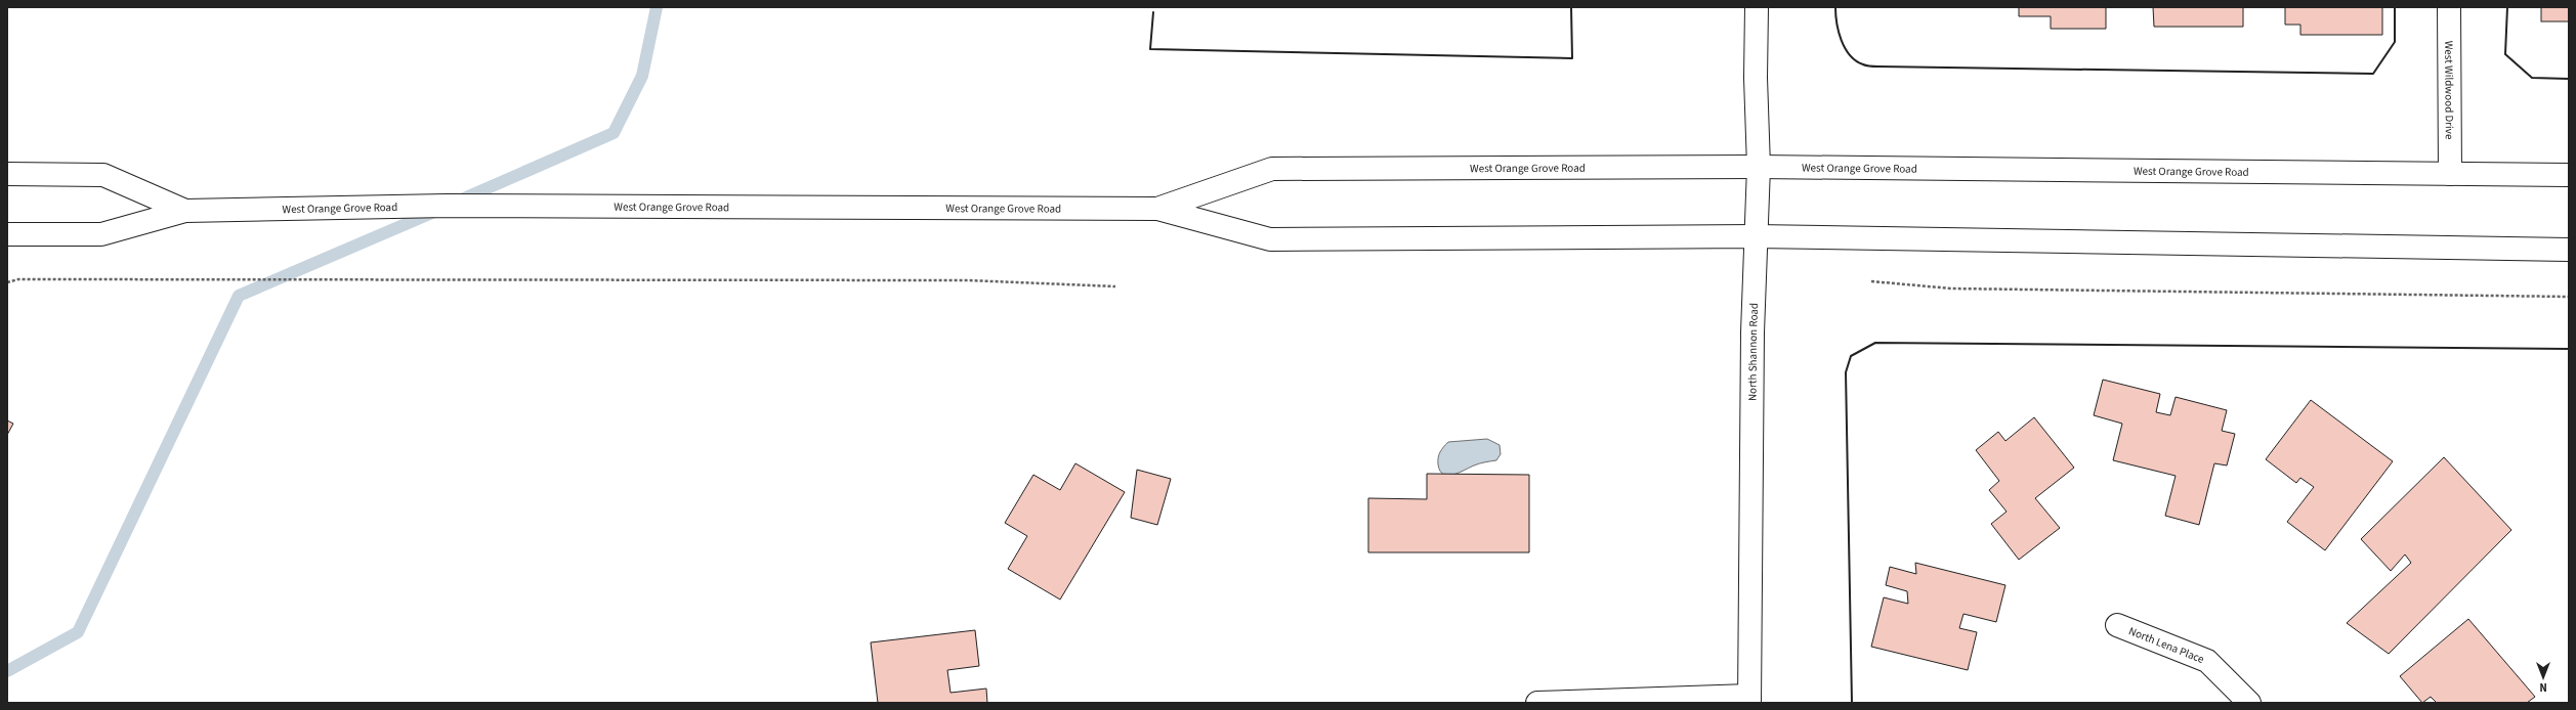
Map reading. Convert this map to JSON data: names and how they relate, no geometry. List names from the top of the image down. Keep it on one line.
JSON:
{"streets":{"main road":["West Wildwood Drive","West Orange Grove Road","North Shannon Road","North Lena Place"]},"crossings":[["West Wildwood Drive","West Orange Grove Road"],["West Orange Grove Road","North Shannon Road"]],"north":"bottom"}
